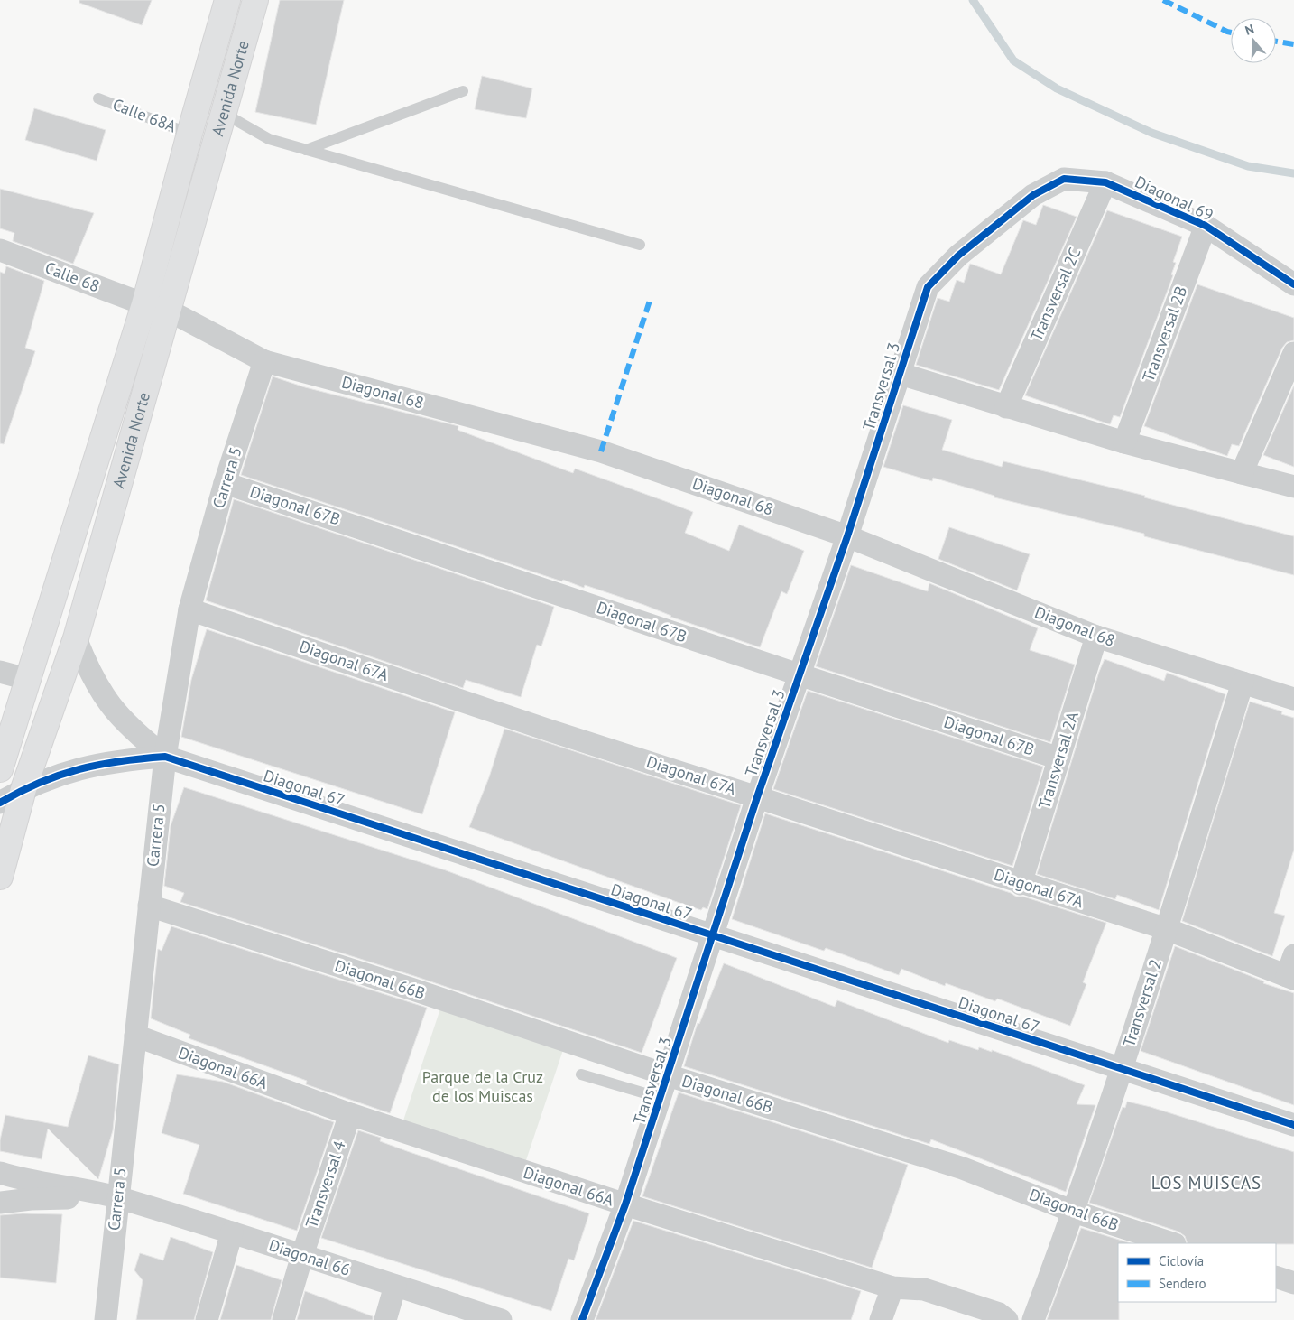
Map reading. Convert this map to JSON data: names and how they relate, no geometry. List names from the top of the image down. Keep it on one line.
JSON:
{"streets":{"main road":["Avenida Norte"],"street":["Diagonal 69","Calle 68","Transversal 2C","Transversal 2B","Transversal 3","Diagonal 68","Carrera 5","Diagonal 67B","Diagonal 67A","Transversal 2A","Diagonal 67","Diagonal 66B","Transversal 2","Diagonal 66A","Transversal 4","Diagonal 66"],"lane":["Calle 68A"]},"crossings":[["Avenida Norte","Calle 68A"],["Avenida Norte","Calle 68"],["Avenida Norte","Diagonal 68"],["Avenida Norte","Diagonal 67"],["Diagonal 69","Transversal 2C"],["Diagonal 69","Transversal 2B"],["Diagonal 69","Transversal 3"],["Transversal 3","Diagonal 68"],["Transversal 3","Diagonal 67B"],["Transversal 3","Diagonal 67A"],["Transversal 3","Diagonal 67"],["Transversal 3","Diagonal 66B"],["Transversal 3","Diagonal 66A"],["Diagonal 68","Carrera 5"],["Diagonal 68","Transversal 2A"],["Diagonal 68","Transversal 2"],["Carrera 5","Diagonal 67B"],["Carrera 5","Diagonal 67A"],["Carrera 5","Diagonal 67"],["Carrera 5","Diagonal 66B"],["Carrera 5","Diagonal 66A"],["Carrera 5","Diagonal 66"],["Diagonal 67B","Transversal 2A"],["Diagonal 67A","Transversal 2A"],["Diagonal 67A","Transversal 2"],["Diagonal 67","Transversal 2"],["Diagonal 66B","Transversal 2"],["Diagonal 66A","Transversal 4"],["Transversal 4","Diagonal 66"]],"districts":["LOS MUISCAS"],"parks":["Parque de la Cruz de los Muiscas"],"legend":["Ciclovía","Sendero"],"north":"top"}
